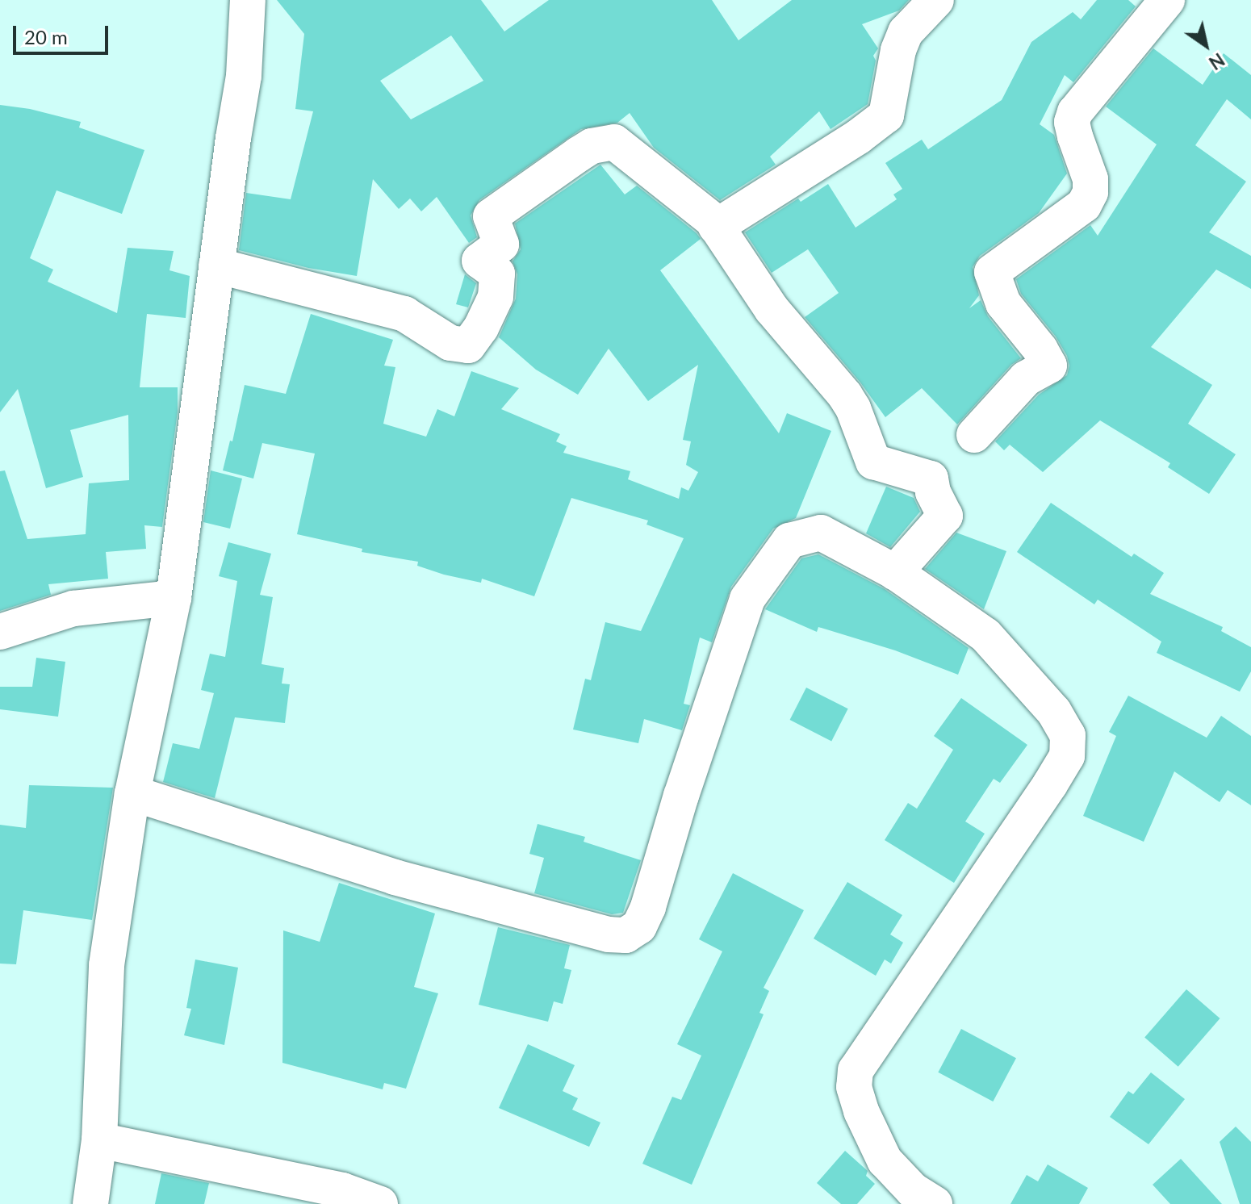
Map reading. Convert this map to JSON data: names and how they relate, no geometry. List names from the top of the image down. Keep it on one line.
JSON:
{"scale_bar":"20 m","north":"bottom right"}
